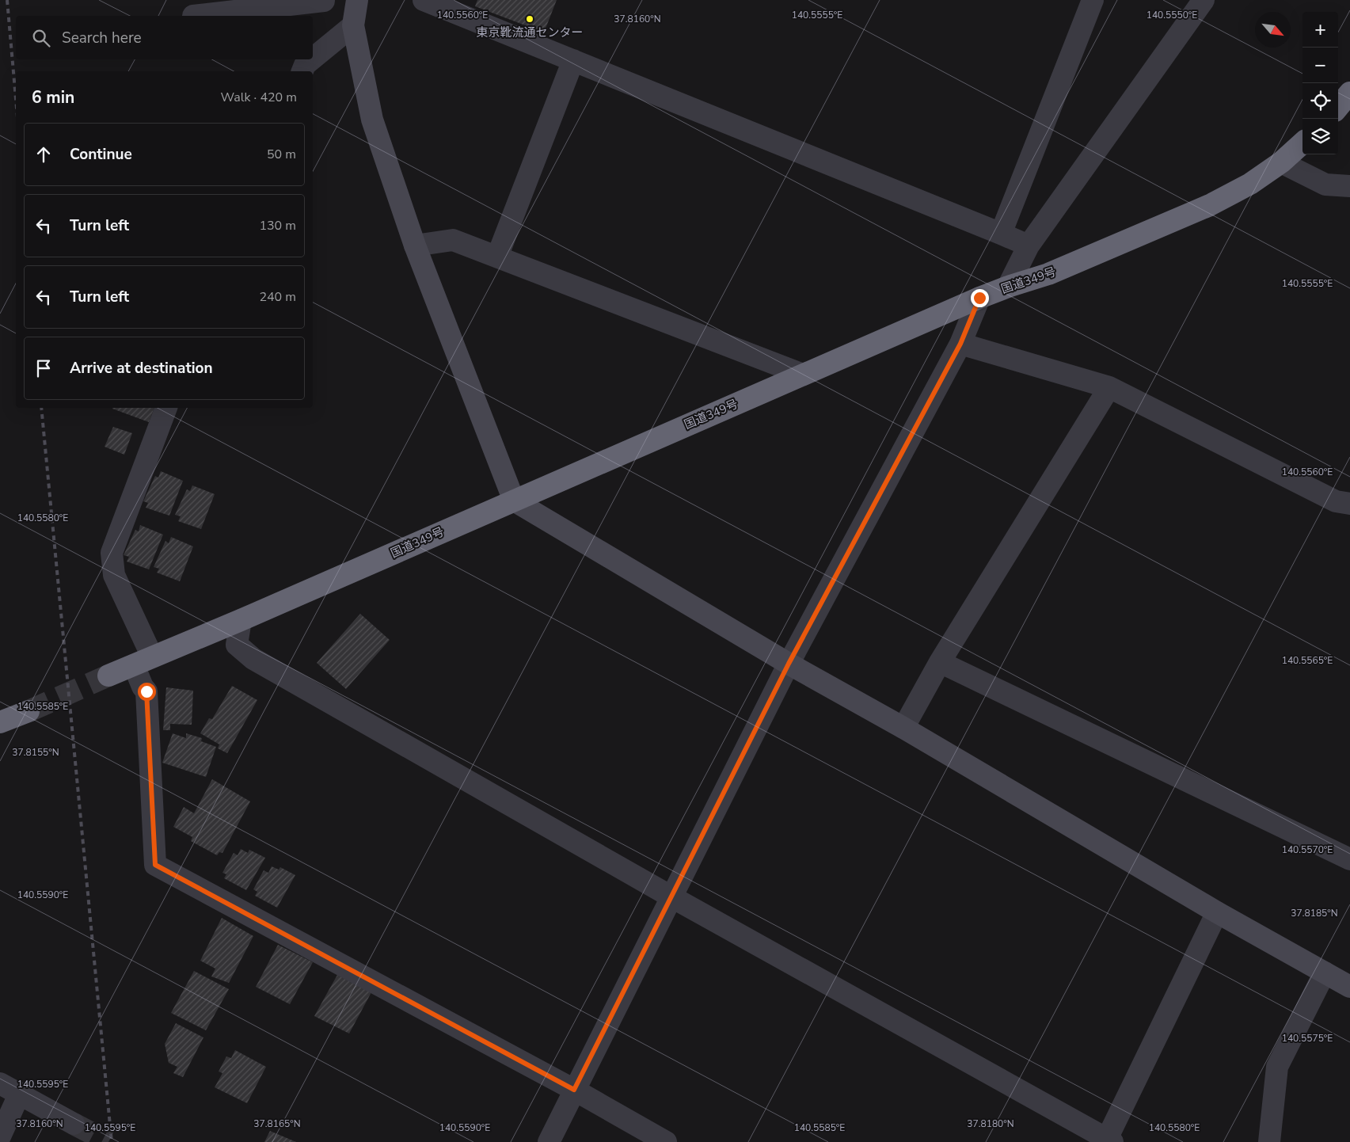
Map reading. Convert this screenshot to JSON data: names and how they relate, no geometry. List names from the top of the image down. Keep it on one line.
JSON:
{"streets":{"highway":["国道349号"]},"places":["東京靴流通センター"],"north":"bottom right","page":{"map_buttons":["+","−"],"search":"Search here","heading":["6 min","Walk · 420 m"],"list":[["Continue","50 m"],["Turn left","130 m"],["Turn left","240 m"],"Arrive at destination"]},"coordinates":["140.5560°E","140.5555°E","140.5550°E","37.8160°N","140.5580°E","140.5565°E","140.5585°E","37.8155°N","140.5570°E","140.5590°E","37.8185°N","140.5575°E","140.5595°E","37.8165°N","37.8180°N"]}
